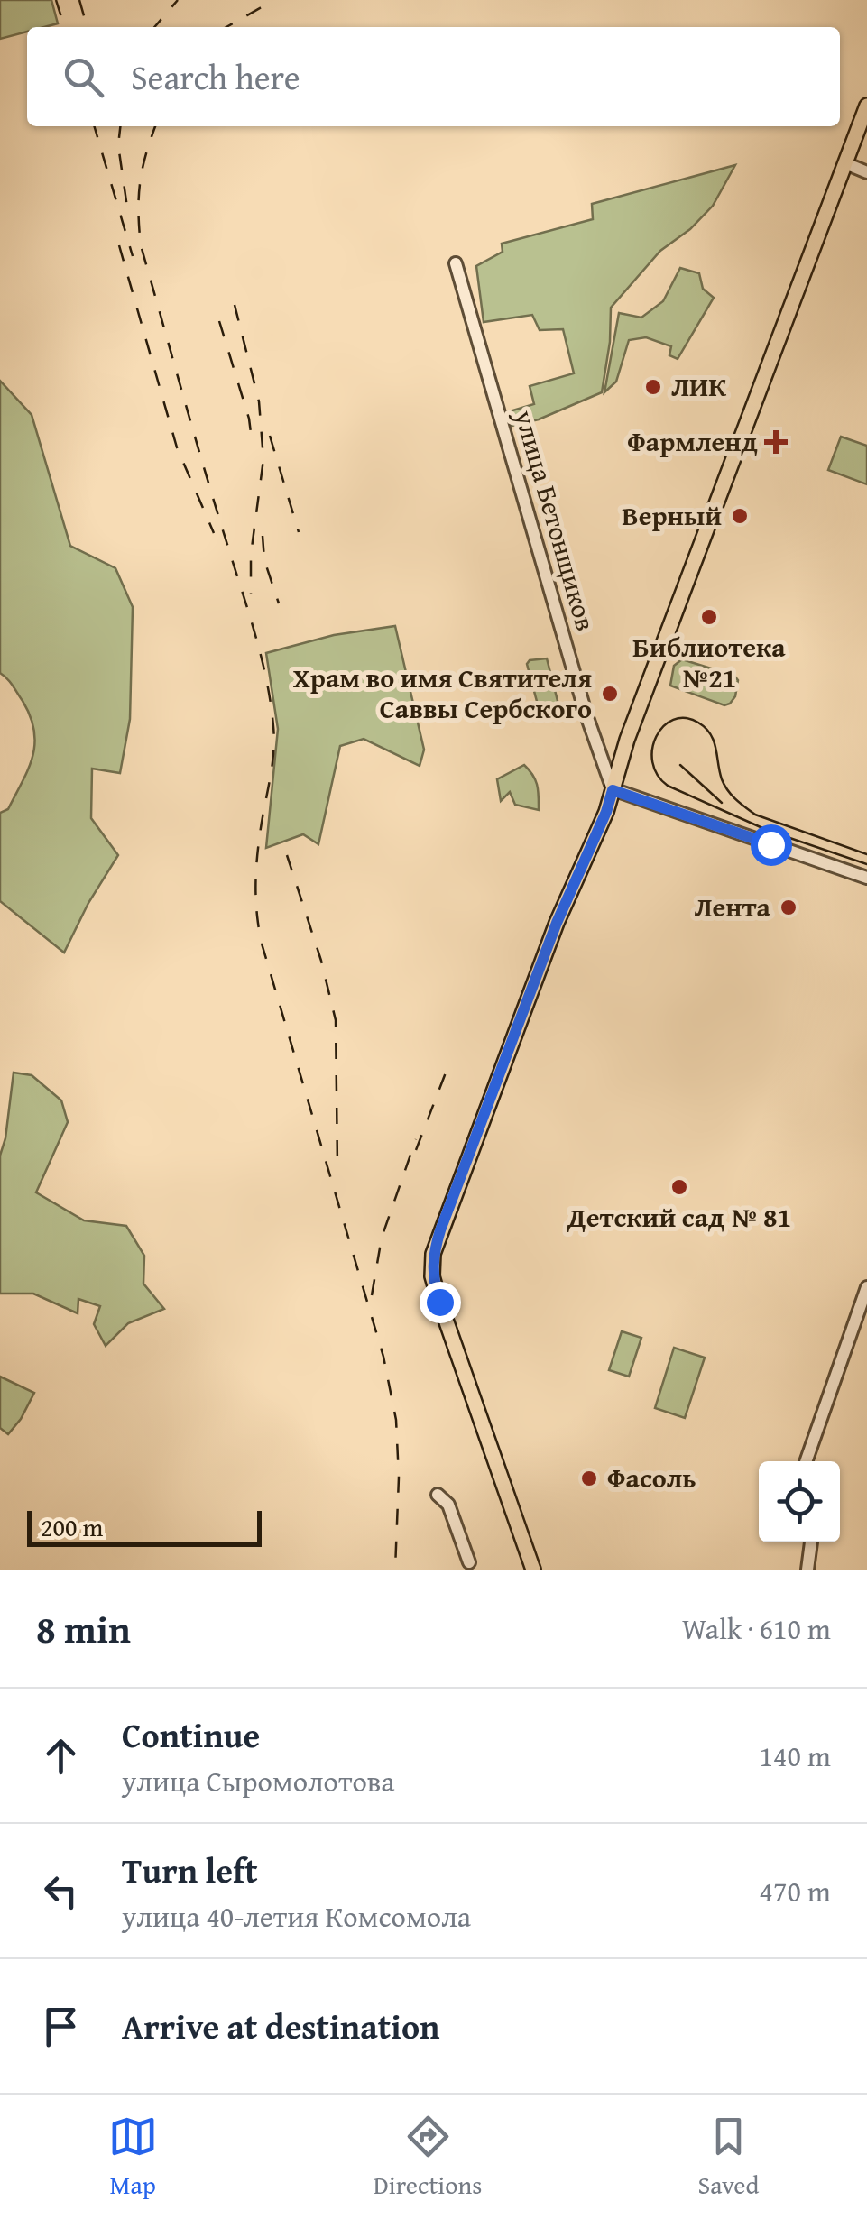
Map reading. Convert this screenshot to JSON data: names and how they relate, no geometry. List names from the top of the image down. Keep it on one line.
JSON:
{"streets":{"street":["улица Бетонщиков"]},"places":{"other":["ЛИК","Верный","Библиотека №21","Храм во имя Святителя Саввы Сербского","Лента","Детский сад № 81","Фасоль"],"health":["Фармленд"]},"scale_bar":"200 m","page":{"search":"Search here","scale":"200 m","heading":["8 min","Walk · 610 m"],"list":[["Continue","улица Сыромолотова","140 m"],["Turn left","улица 40-летия Комсомола","470 m"],"Arrive at destination"],"nav":["Map","Directions","Saved"]}}
